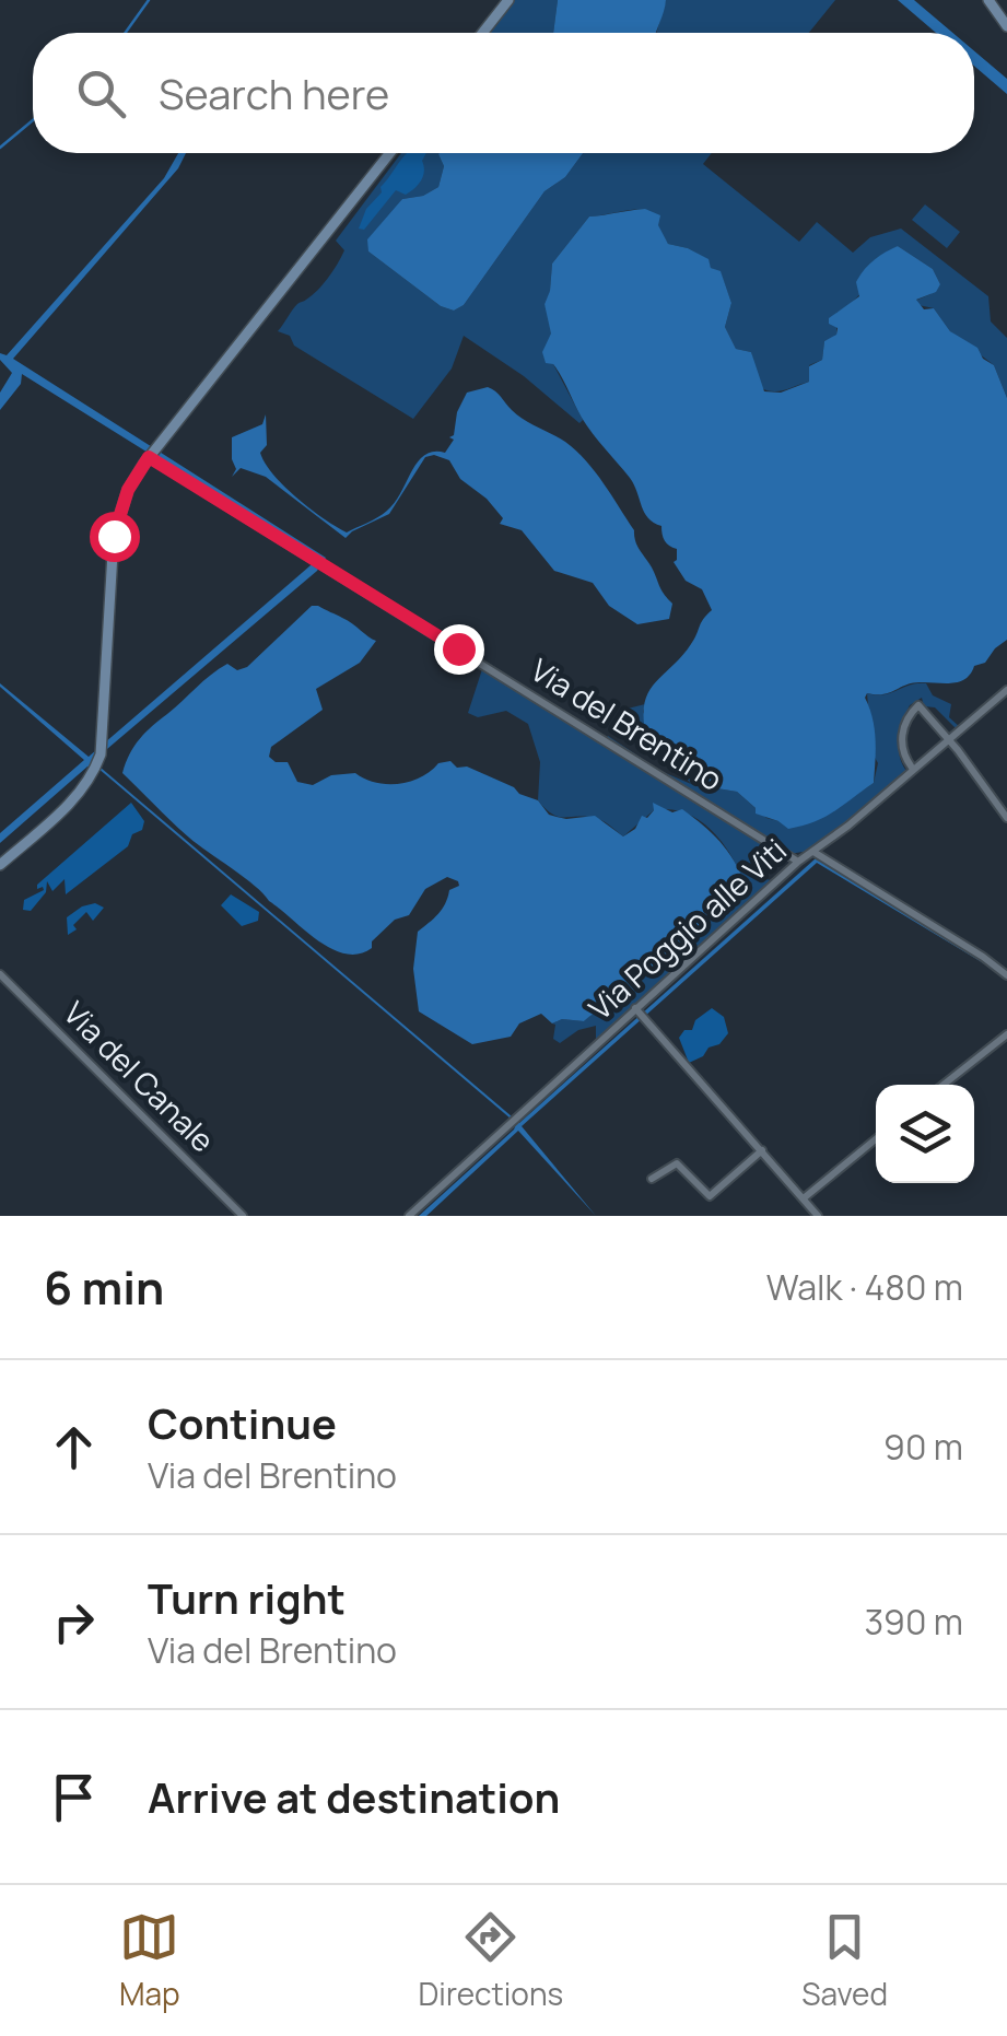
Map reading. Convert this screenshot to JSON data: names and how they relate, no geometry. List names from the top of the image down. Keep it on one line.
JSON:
{"streets":{"street":["Via del Brentino","Via Poggio alle Viti","Via del Canale"]},"crossings":[["Via del Brentino","Via Poggio alle Viti"]],"page":{"search":"Search here","heading":["6 min","Walk · 480 m"],"list":[["Continue","Via del Brentino","90 m"],["Turn right","Via del Brentino","390 m"],"Arrive at destination"],"nav":["Map","Directions","Saved"]}}
